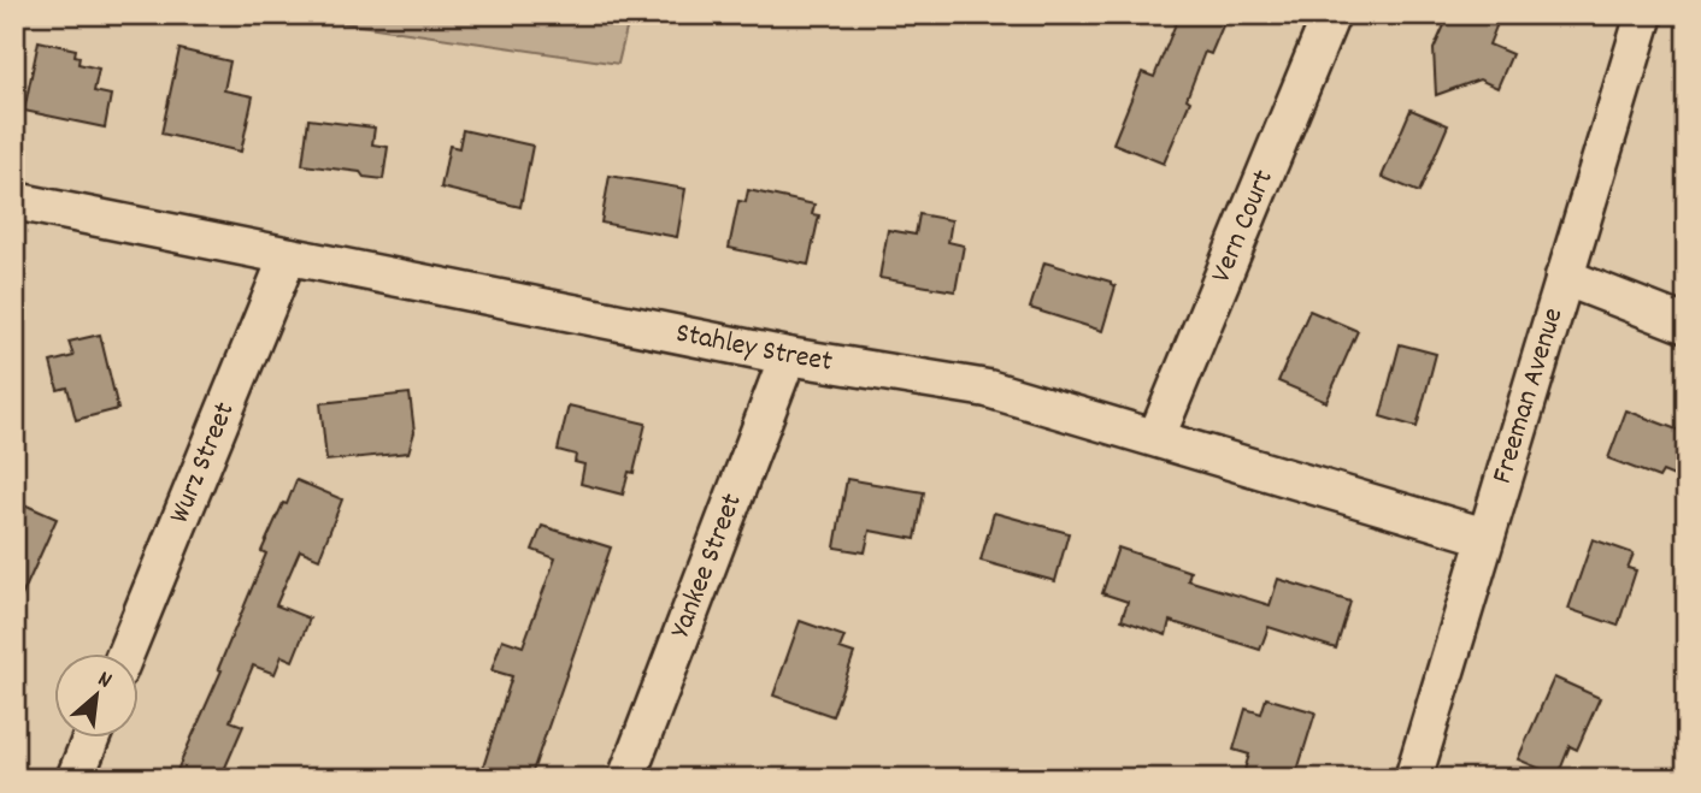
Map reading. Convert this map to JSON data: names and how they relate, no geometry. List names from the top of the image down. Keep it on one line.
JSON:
{"streets":{"street":["Vern Court","Stahley Street","Freeman Avenue","Wurz Street","Yankee Street"]},"crossings":[["Vern Court","Stahley Street"],["Stahley Street","Freeman Avenue"],["Stahley Street","Wurz Street"],["Stahley Street","Yankee Street"]],"north":"top right"}
